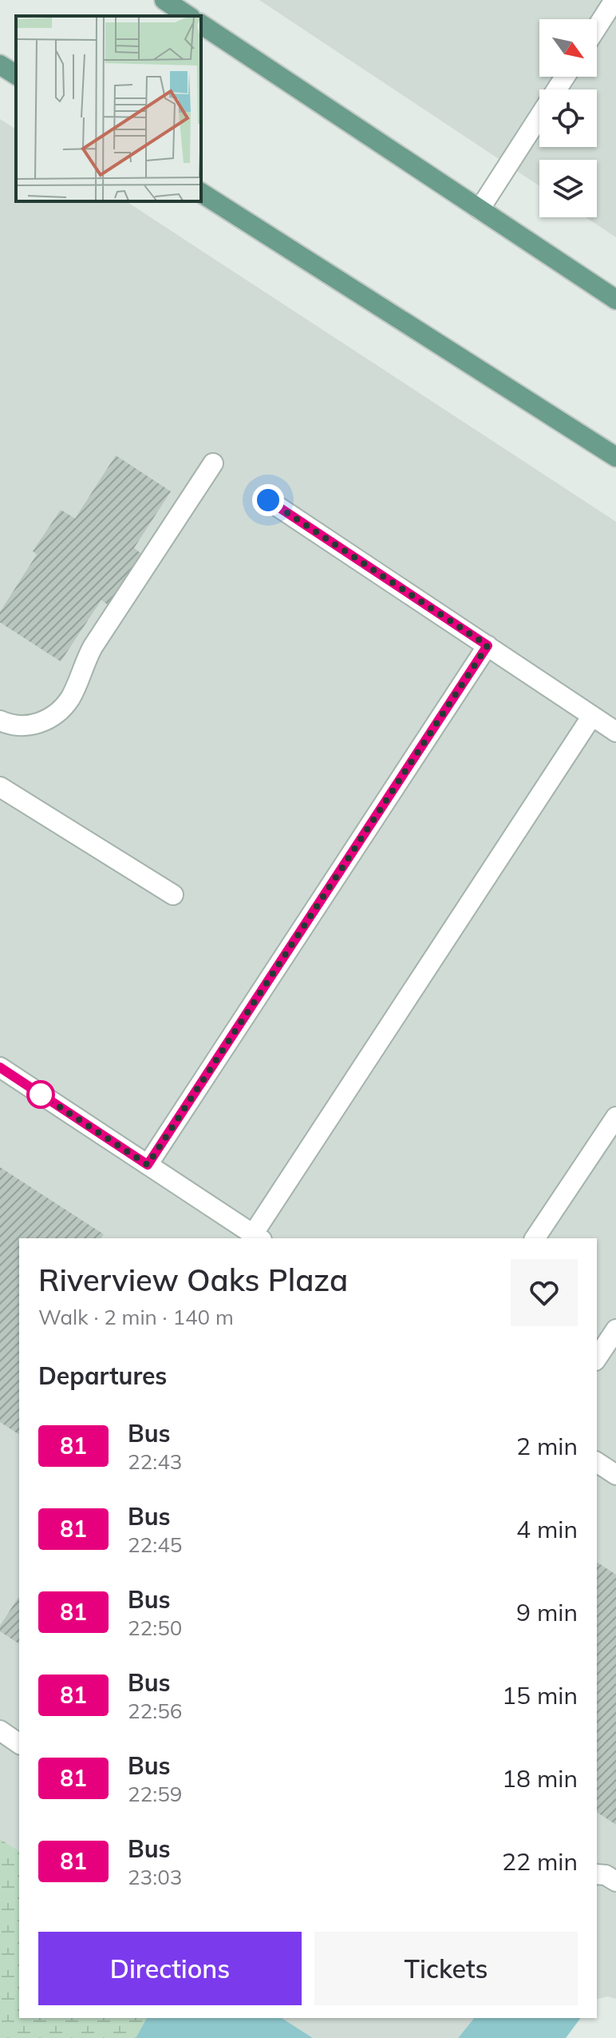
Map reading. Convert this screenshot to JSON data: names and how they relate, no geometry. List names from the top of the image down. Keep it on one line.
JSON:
{"lines":["bus line 81"],"north":"bottom right","page":{"heading":[["Riverview Oaks Plaza","Walk · 2 min · 140 m"],"Departures"],"list":[{"mark":"81","name":"Bus","note":"22:43","value":"2 min"},{"mark":"81","name":"Bus","note":"22:45","value":"4 min"},{"mark":"81","name":"Bus","note":"22:50","value":"9 min"},{"mark":"81","name":"Bus","note":"22:56","value":"15 min"},{"mark":"81","name":"Bus","note":"22:59","value":"18 min"},{"mark":"81","name":"Bus","note":"23:03","value":"22 min"}],"buttons":["Directions","Tickets"]}}
